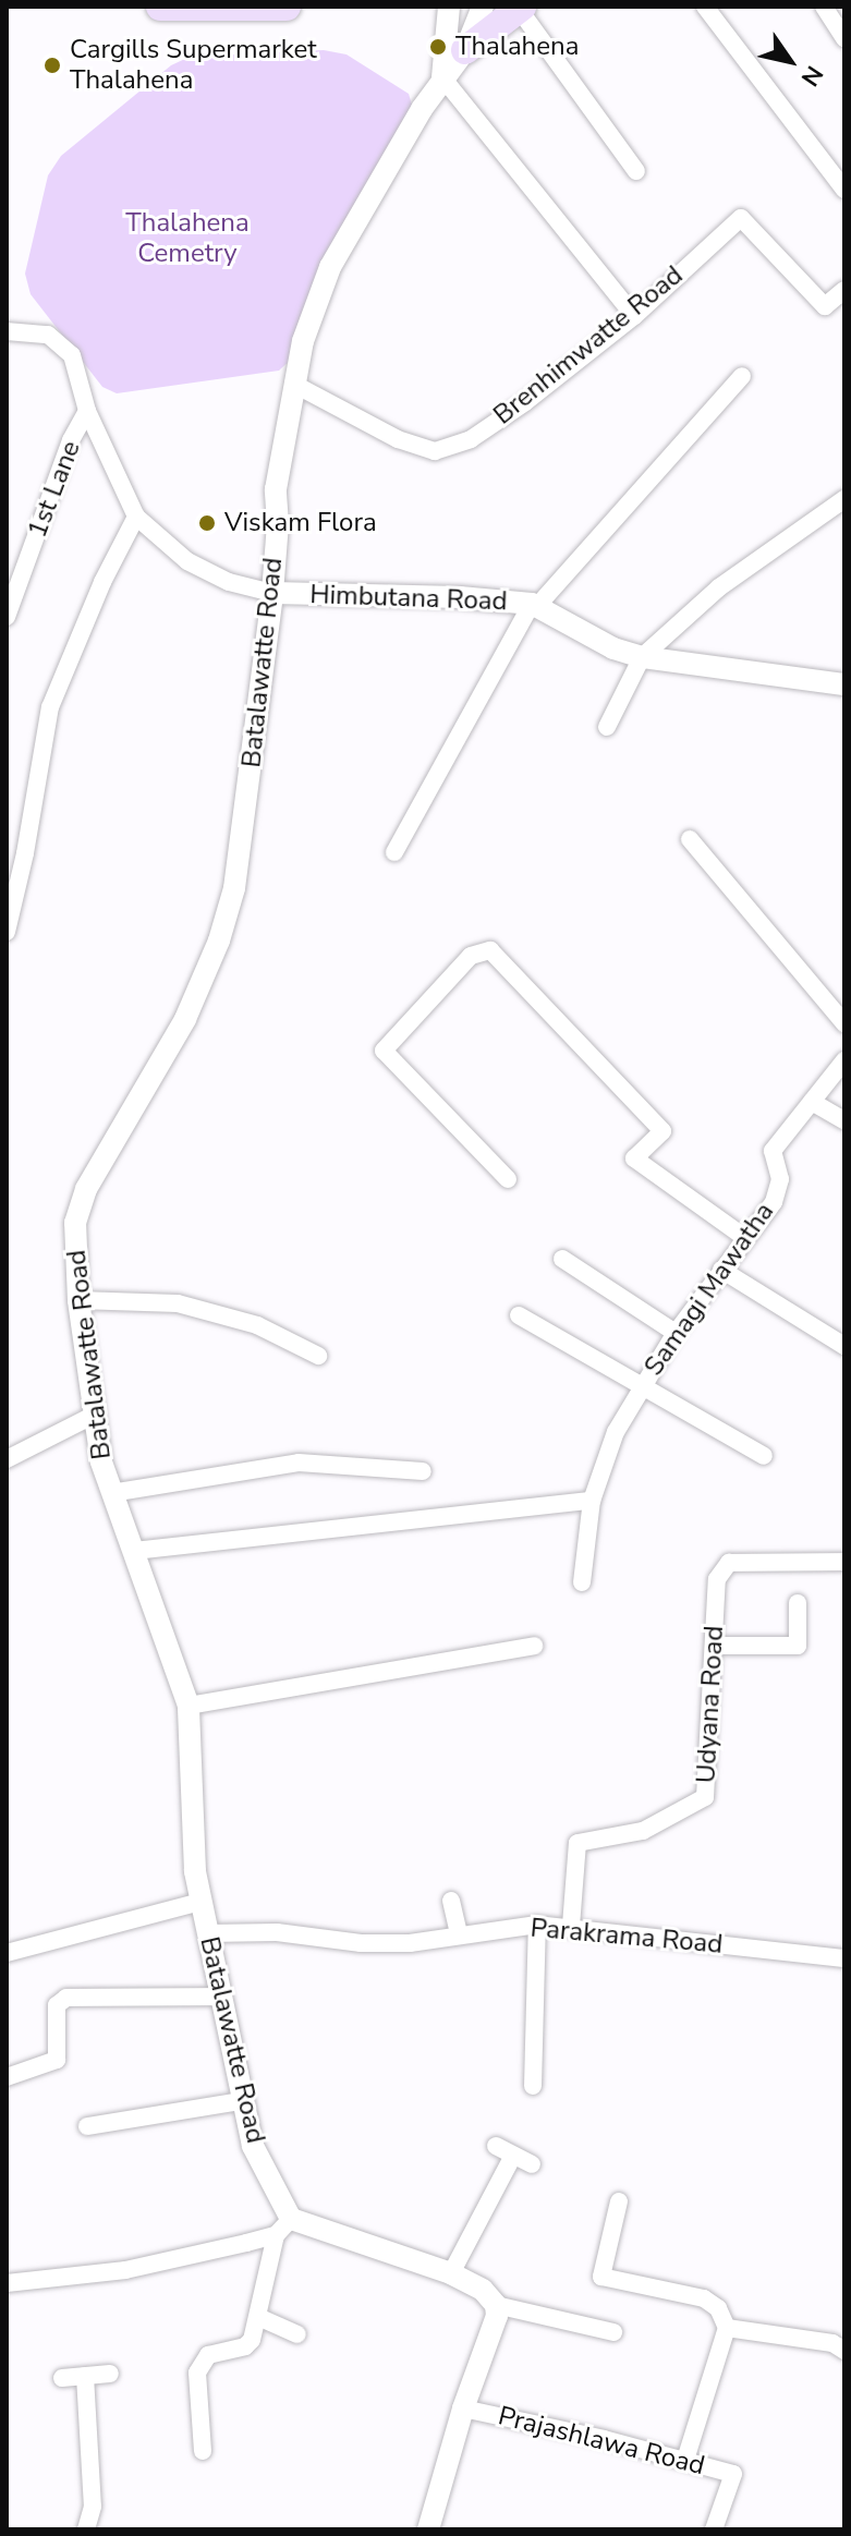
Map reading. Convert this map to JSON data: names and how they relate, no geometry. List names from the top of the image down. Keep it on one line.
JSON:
{"streets":{"street":["Brenhimwatte Road","1st Lane","Himbutana Road","Batalawatte Road","Samagi Mawatha","Udyana Road","Parakrama Road","Prajashlawa Road"]},"crossings":[["Brenhimwatte Road","Batalawatte Road"],["Himbutana Road","Batalawatte Road"],["Batalawatte Road","Parakrama Road"],["Udyana Road","Parakrama Road"]],"parks":["Thalahena Cemetry"],"places":["Thalahena","Cargills Supermarket Thalahena","Viskam Flora"],"north":"bottom right"}
